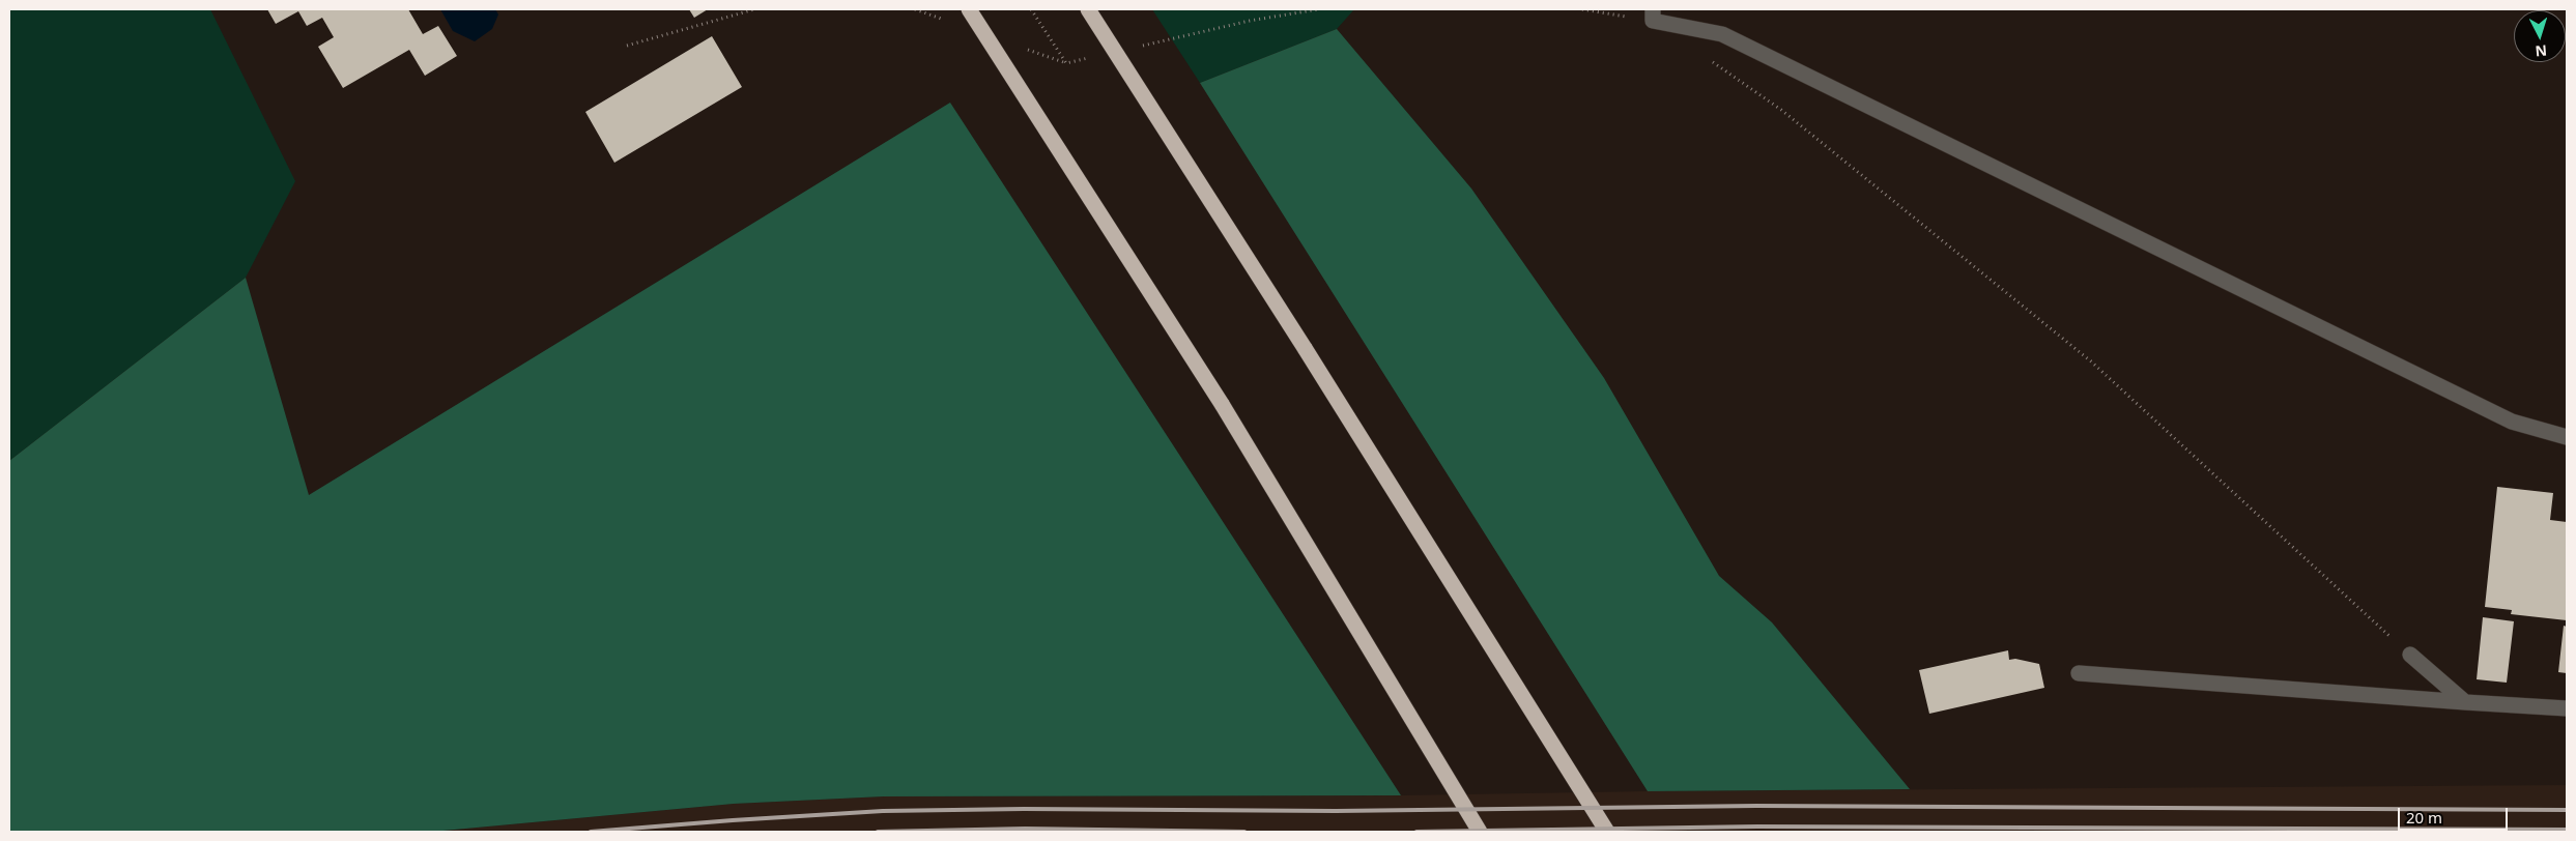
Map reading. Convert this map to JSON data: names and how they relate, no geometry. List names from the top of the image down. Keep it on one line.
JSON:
{"scale_bar":"20 m","north":"bottom"}
